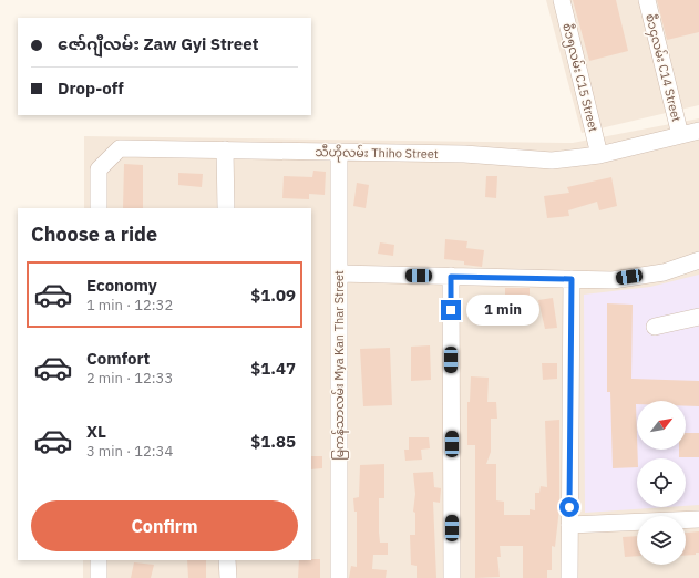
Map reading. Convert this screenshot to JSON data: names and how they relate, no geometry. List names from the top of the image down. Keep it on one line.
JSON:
{"streets":{"street":["စီ၁၄လမ်း C14 Street","စီ၁၅လမ်း C15 Street","သီဟိုလမ်း Thiho Street","မြကန်သာလမ်း Mya Kan Thar Street"]},"crossings":[["စီ၁၄လမ်း C14 Street","သီဟိုလမ်း Thiho Street"],["စီ၁၅လမ်း C15 Street","သီဟိုလမ်း Thiho Street"],["သီဟိုလမ်း Thiho Street","မြကန်သာလမ်း Mya Kan Thar Street"]],"north":"top right","page":{"banner":["ဇော်ဂျီလမ်း Zaw Gyi Street","Drop-off"],"heading":"Choose a ride","list":[{"name":"Economy","note":"1 min · 12:32","value":"$1.09"},{"name":"Comfort","note":"2 min · 12:33","value":"$1.47"},{"name":"XL","note":"3 min · 12:34","value":"$1.85"}],"bubble":"1 min","buttons":"Confirm"}}
